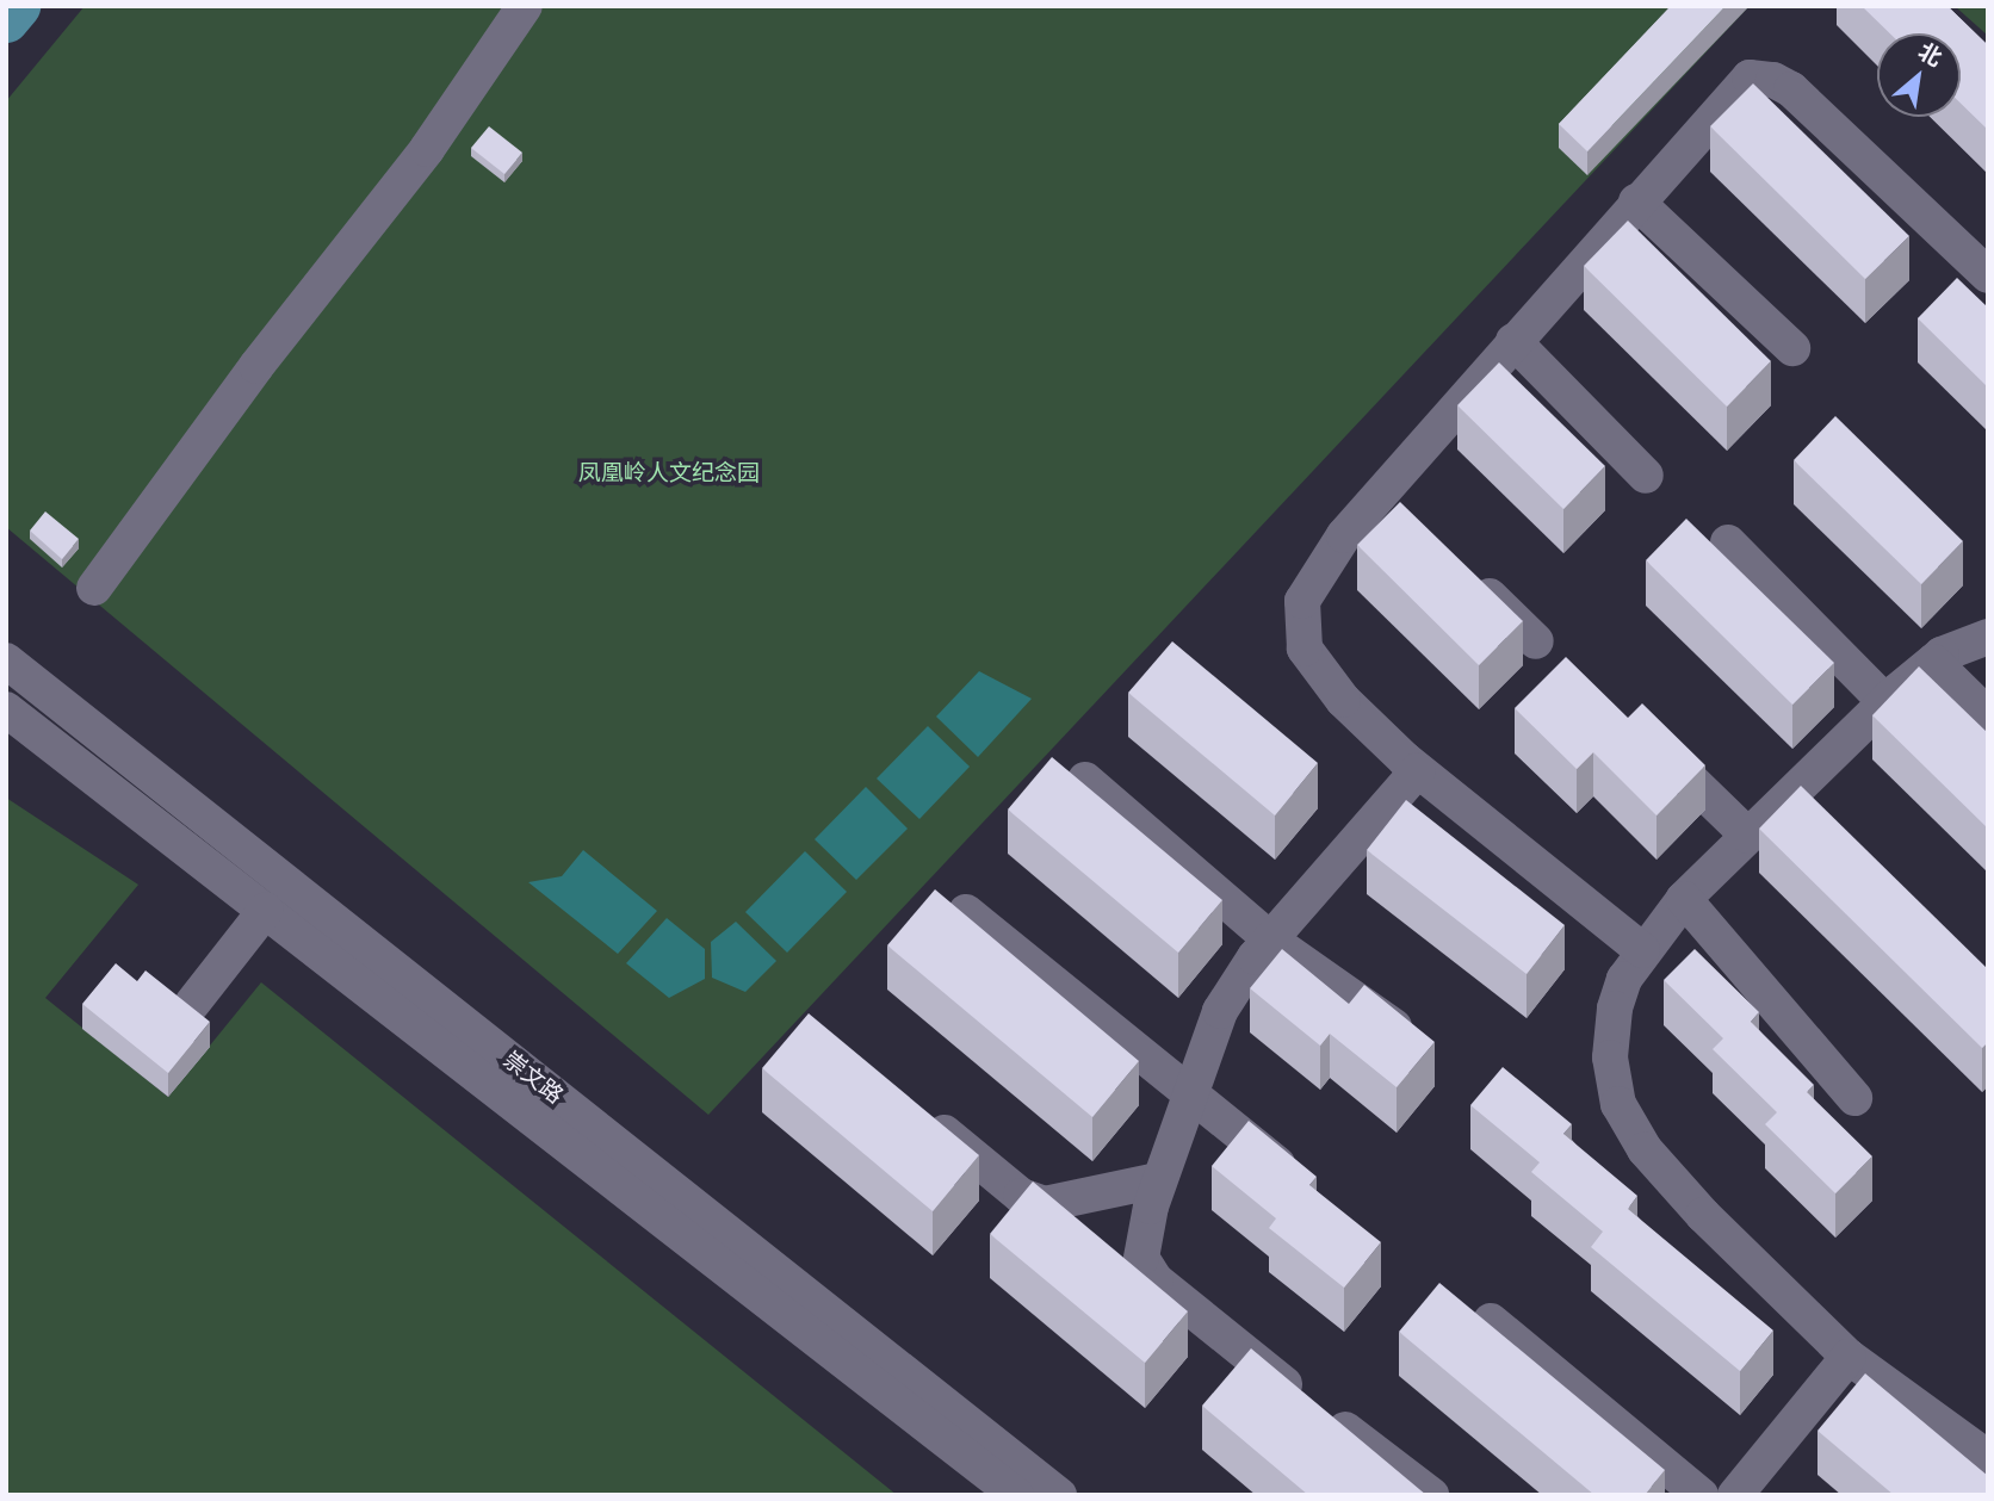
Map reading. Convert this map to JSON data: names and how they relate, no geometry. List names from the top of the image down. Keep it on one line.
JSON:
{"streets":{"street":["崇文路"]},"parks":["凤凰岭人文纪念园"],"north":"top right"}
